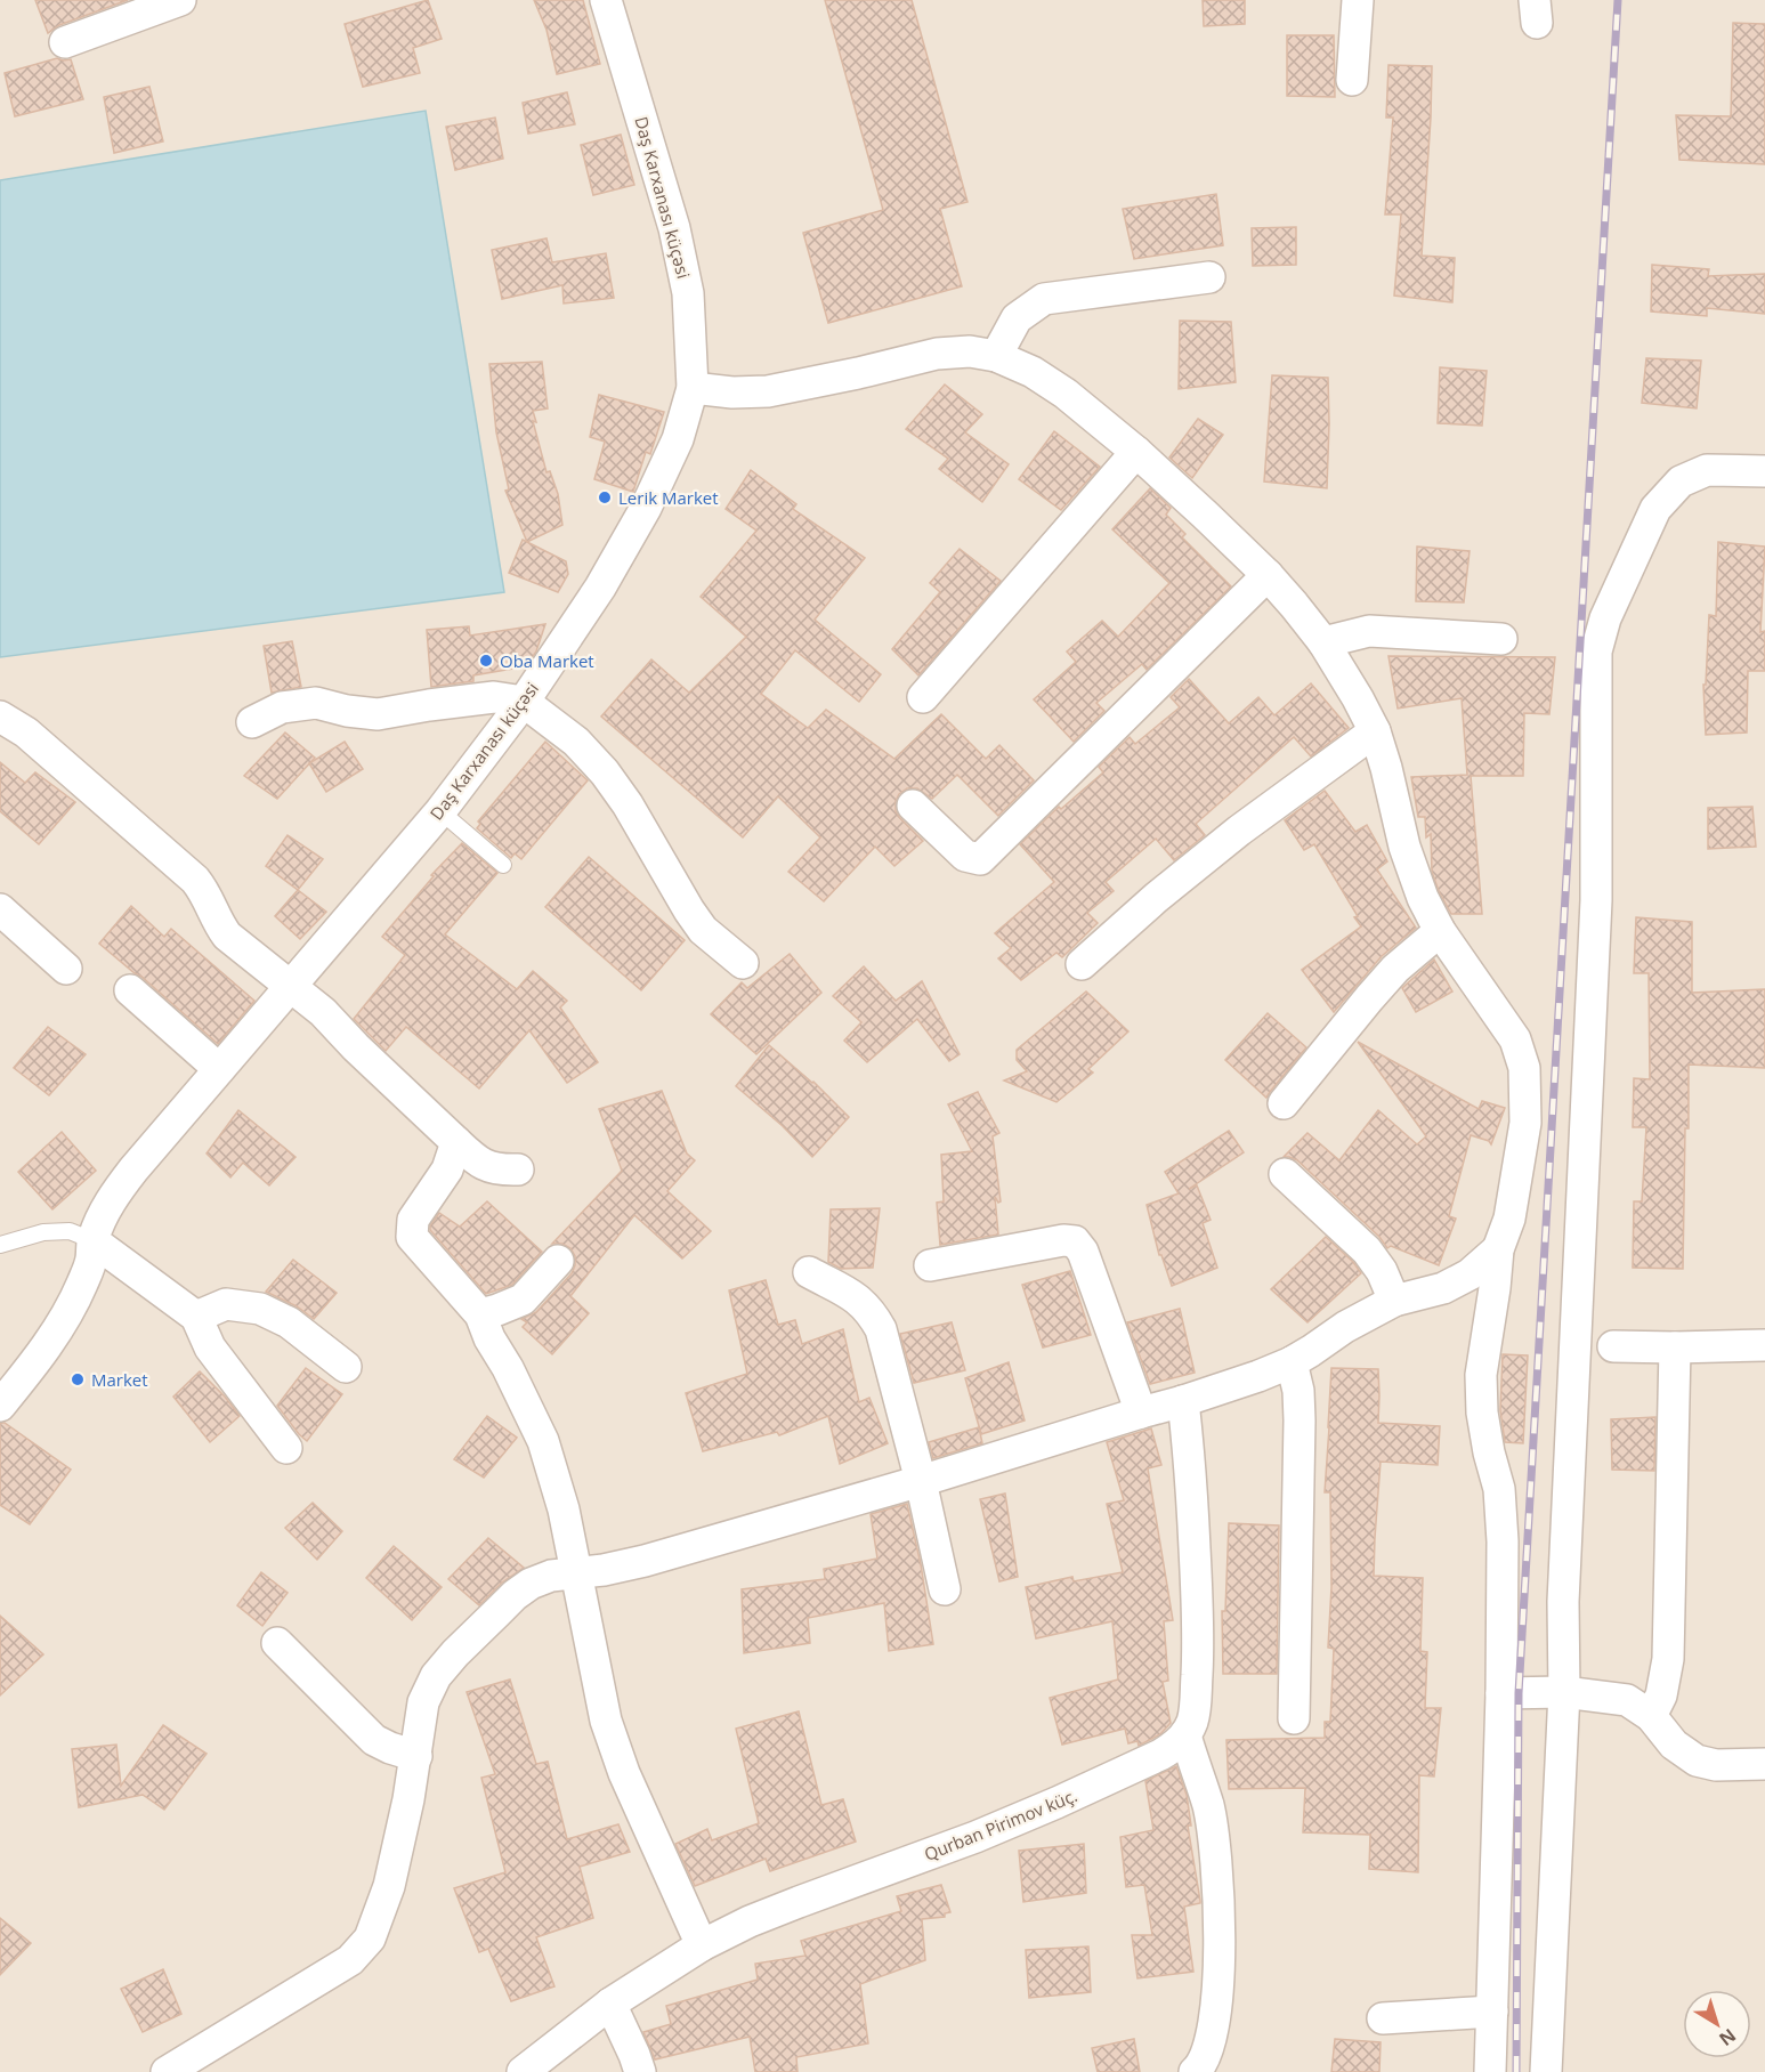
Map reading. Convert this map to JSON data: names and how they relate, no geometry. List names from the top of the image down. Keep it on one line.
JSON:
{"streets":{"street":["Daş Karxanası küçəsi","Qurban Pirimov küç."]},"places":["Lerik Market","Oba Market","Market"],"north":"bottom right"}
